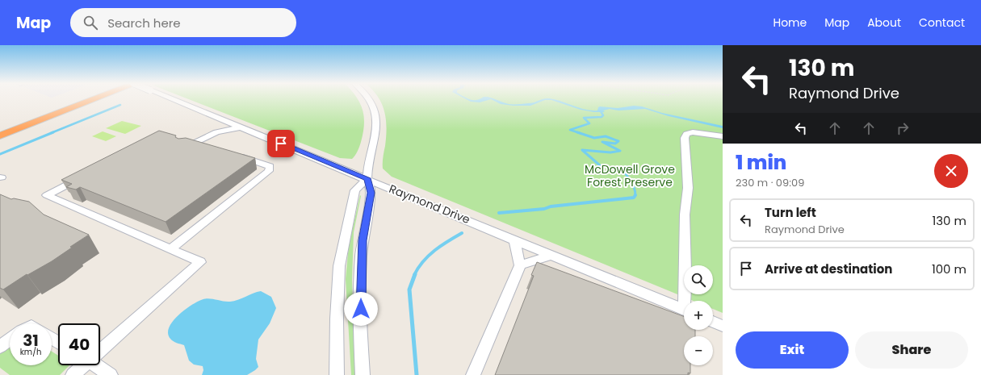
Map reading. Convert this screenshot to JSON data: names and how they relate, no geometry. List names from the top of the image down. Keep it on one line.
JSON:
{"streets":{"street":["Raymond Drive"]},"parks":["McDowell Grove Forest Preserve"],"page":{"header":"Map","search":"Search here","nav":["Home","Map","About","Contact"],"turn":["130 m","Raymond Drive"],"heading":["1 min","230 m · 09:09"],"list":[{"name":"Turn left","note":"Raymond Drive","value":"130 m"},{"name":"Arrive at destination","value":"100 m"}],"map_buttons":["+","−"],"speed":"31 km/h","limit":"40","buttons":["Exit","Share"]}}
